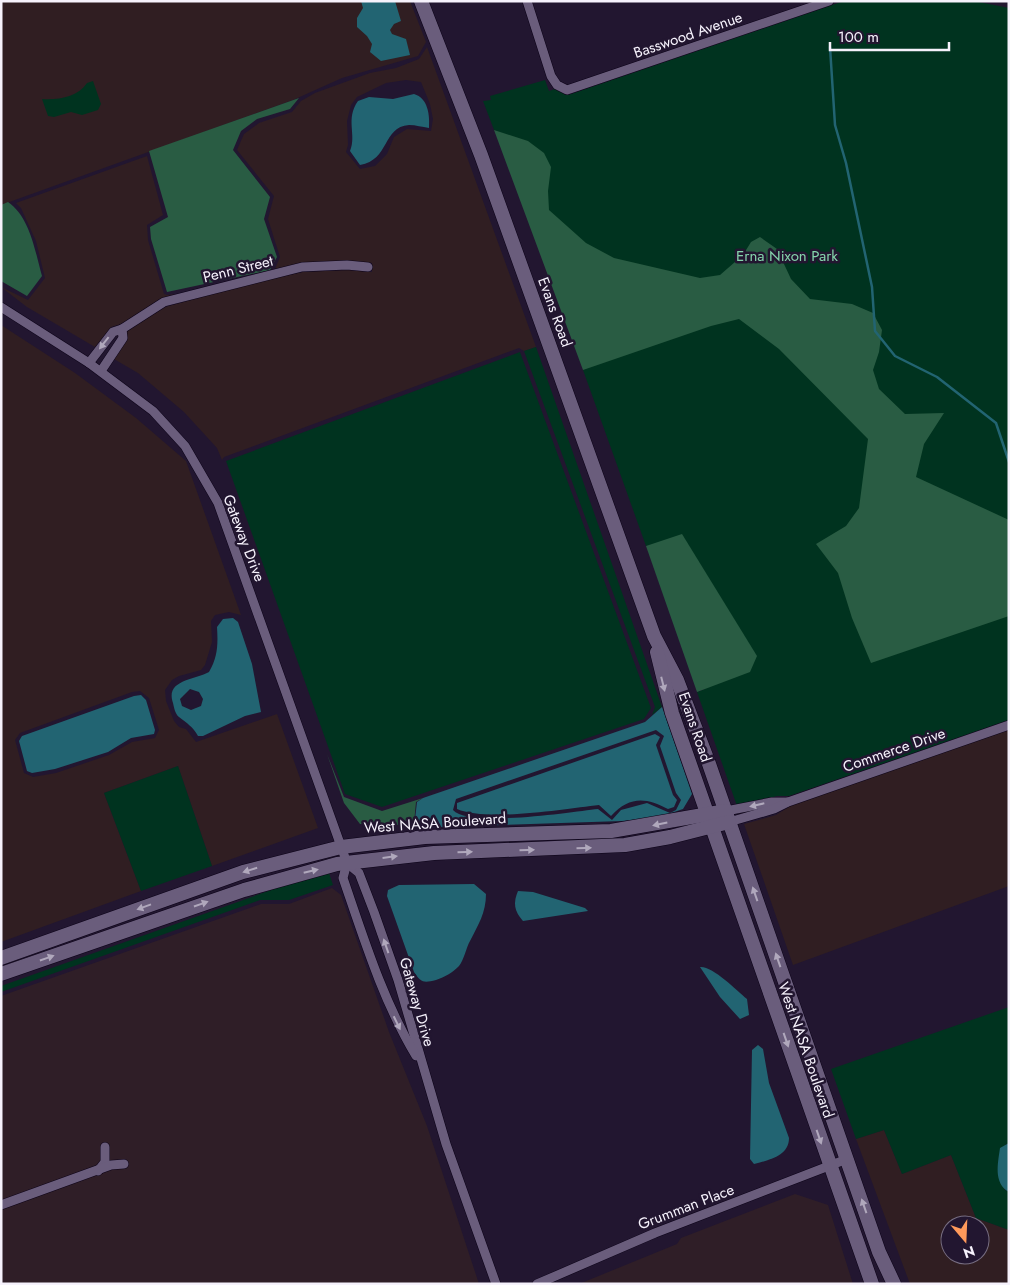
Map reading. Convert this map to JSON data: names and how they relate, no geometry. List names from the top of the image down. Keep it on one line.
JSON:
{"streets":{"main road":["Evans Road","West NASA Boulevard"],"street":["Basswood Avenue","Penn Street","Gateway Drive","Commerce Drive","Grumman Place"]},"crossings":[["Penn Street","Gateway Drive"],["Evans Road","Commerce Drive"],["Evans Road","West NASA Boulevard"],["Gateway Drive","West NASA Boulevard"],["Commerce Drive","West NASA Boulevard"],["West NASA Boulevard","Grumman Place"]],"parks":["Erna Nixon Park"],"scale_bar":"100 m","north":"bottom"}
